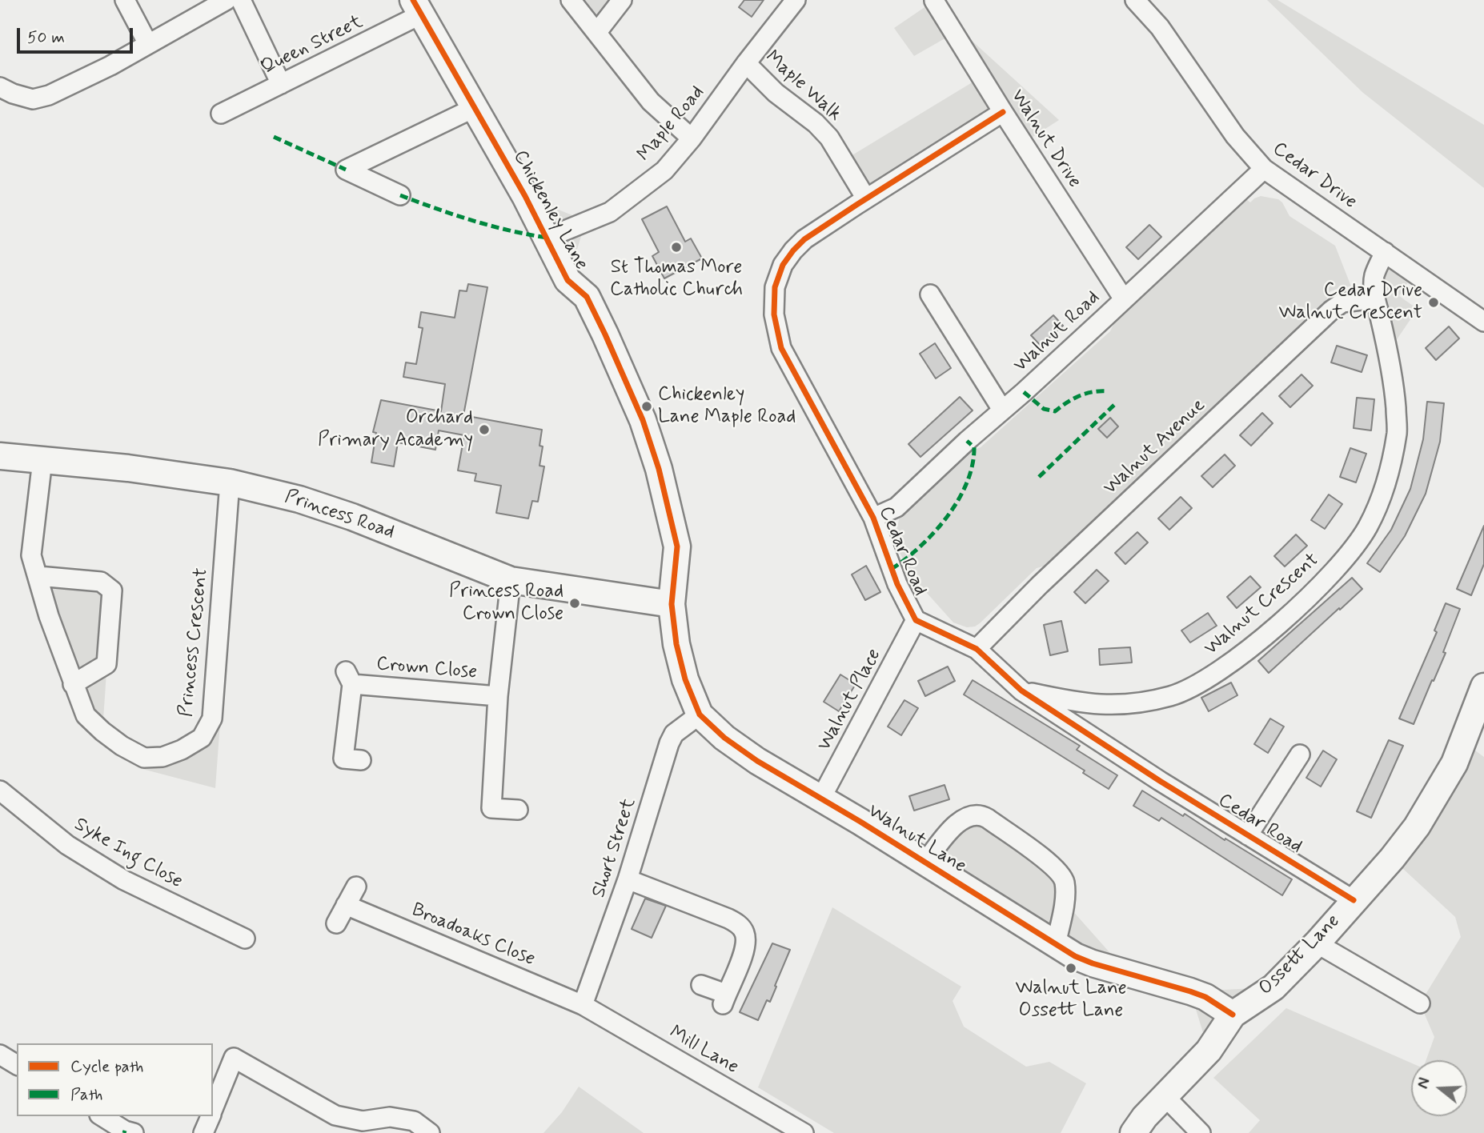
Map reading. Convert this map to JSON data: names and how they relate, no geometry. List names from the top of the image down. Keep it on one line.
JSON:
{"streets":{"street":["Queen Street","Maple Walk","Maple Road","Walnut Drive","Cedar Drive","Chickenley Lane","Walnut Road","Walnut Avenue","Princess Road","Cedar Road","Walnut Crescent","Princess Crescent","Crown Close","Walnut Place","Walnut Lane","Short Street","Syke Ing Close","Broadoaks Close","Ossett Lane","Mill Lane"]},"crossings":[["Queen Street","Chickenley Lane"],["Maple Walk","Maple Road"],["Maple Walk","Cedar Road"],["Maple Road","Chickenley Lane"],["Walnut Drive","Walnut Road"],["Walnut Drive","Cedar Road"],["Cedar Drive","Walnut Road"],["Cedar Drive","Walnut Crescent"],["Chickenley Lane","Princess Road"],["Chickenley Lane","Walnut Lane"],["Walnut Road","Cedar Road"],["Walnut Avenue","Cedar Road"],["Walnut Avenue","Walnut Crescent"],["Princess Road","Princess Crescent"],["Princess Road","Crown Close"],["Princess Road","Walnut Lane"],["Cedar Road","Walnut Crescent"],["Cedar Road","Walnut Place"],["Cedar Road","Ossett Lane"],["Walnut Place","Walnut Lane"],["Walnut Lane","Short Street"],["Walnut Lane","Ossett Lane"],["Short Street","Broadoaks Close"],["Short Street","Mill Lane"],["Broadoaks Close","Mill Lane"]],"places":["St Thomas More Catholic Church","Cedar Drive Walnut Crescent","Chickenley Lane Maple Road","Orchard Primary Academy","Princess Road Crown Close","Walnut Lane Ossett Lane"],"legend":["Cycle path","Path"],"scale_bar":"50 m","north":"left"}
